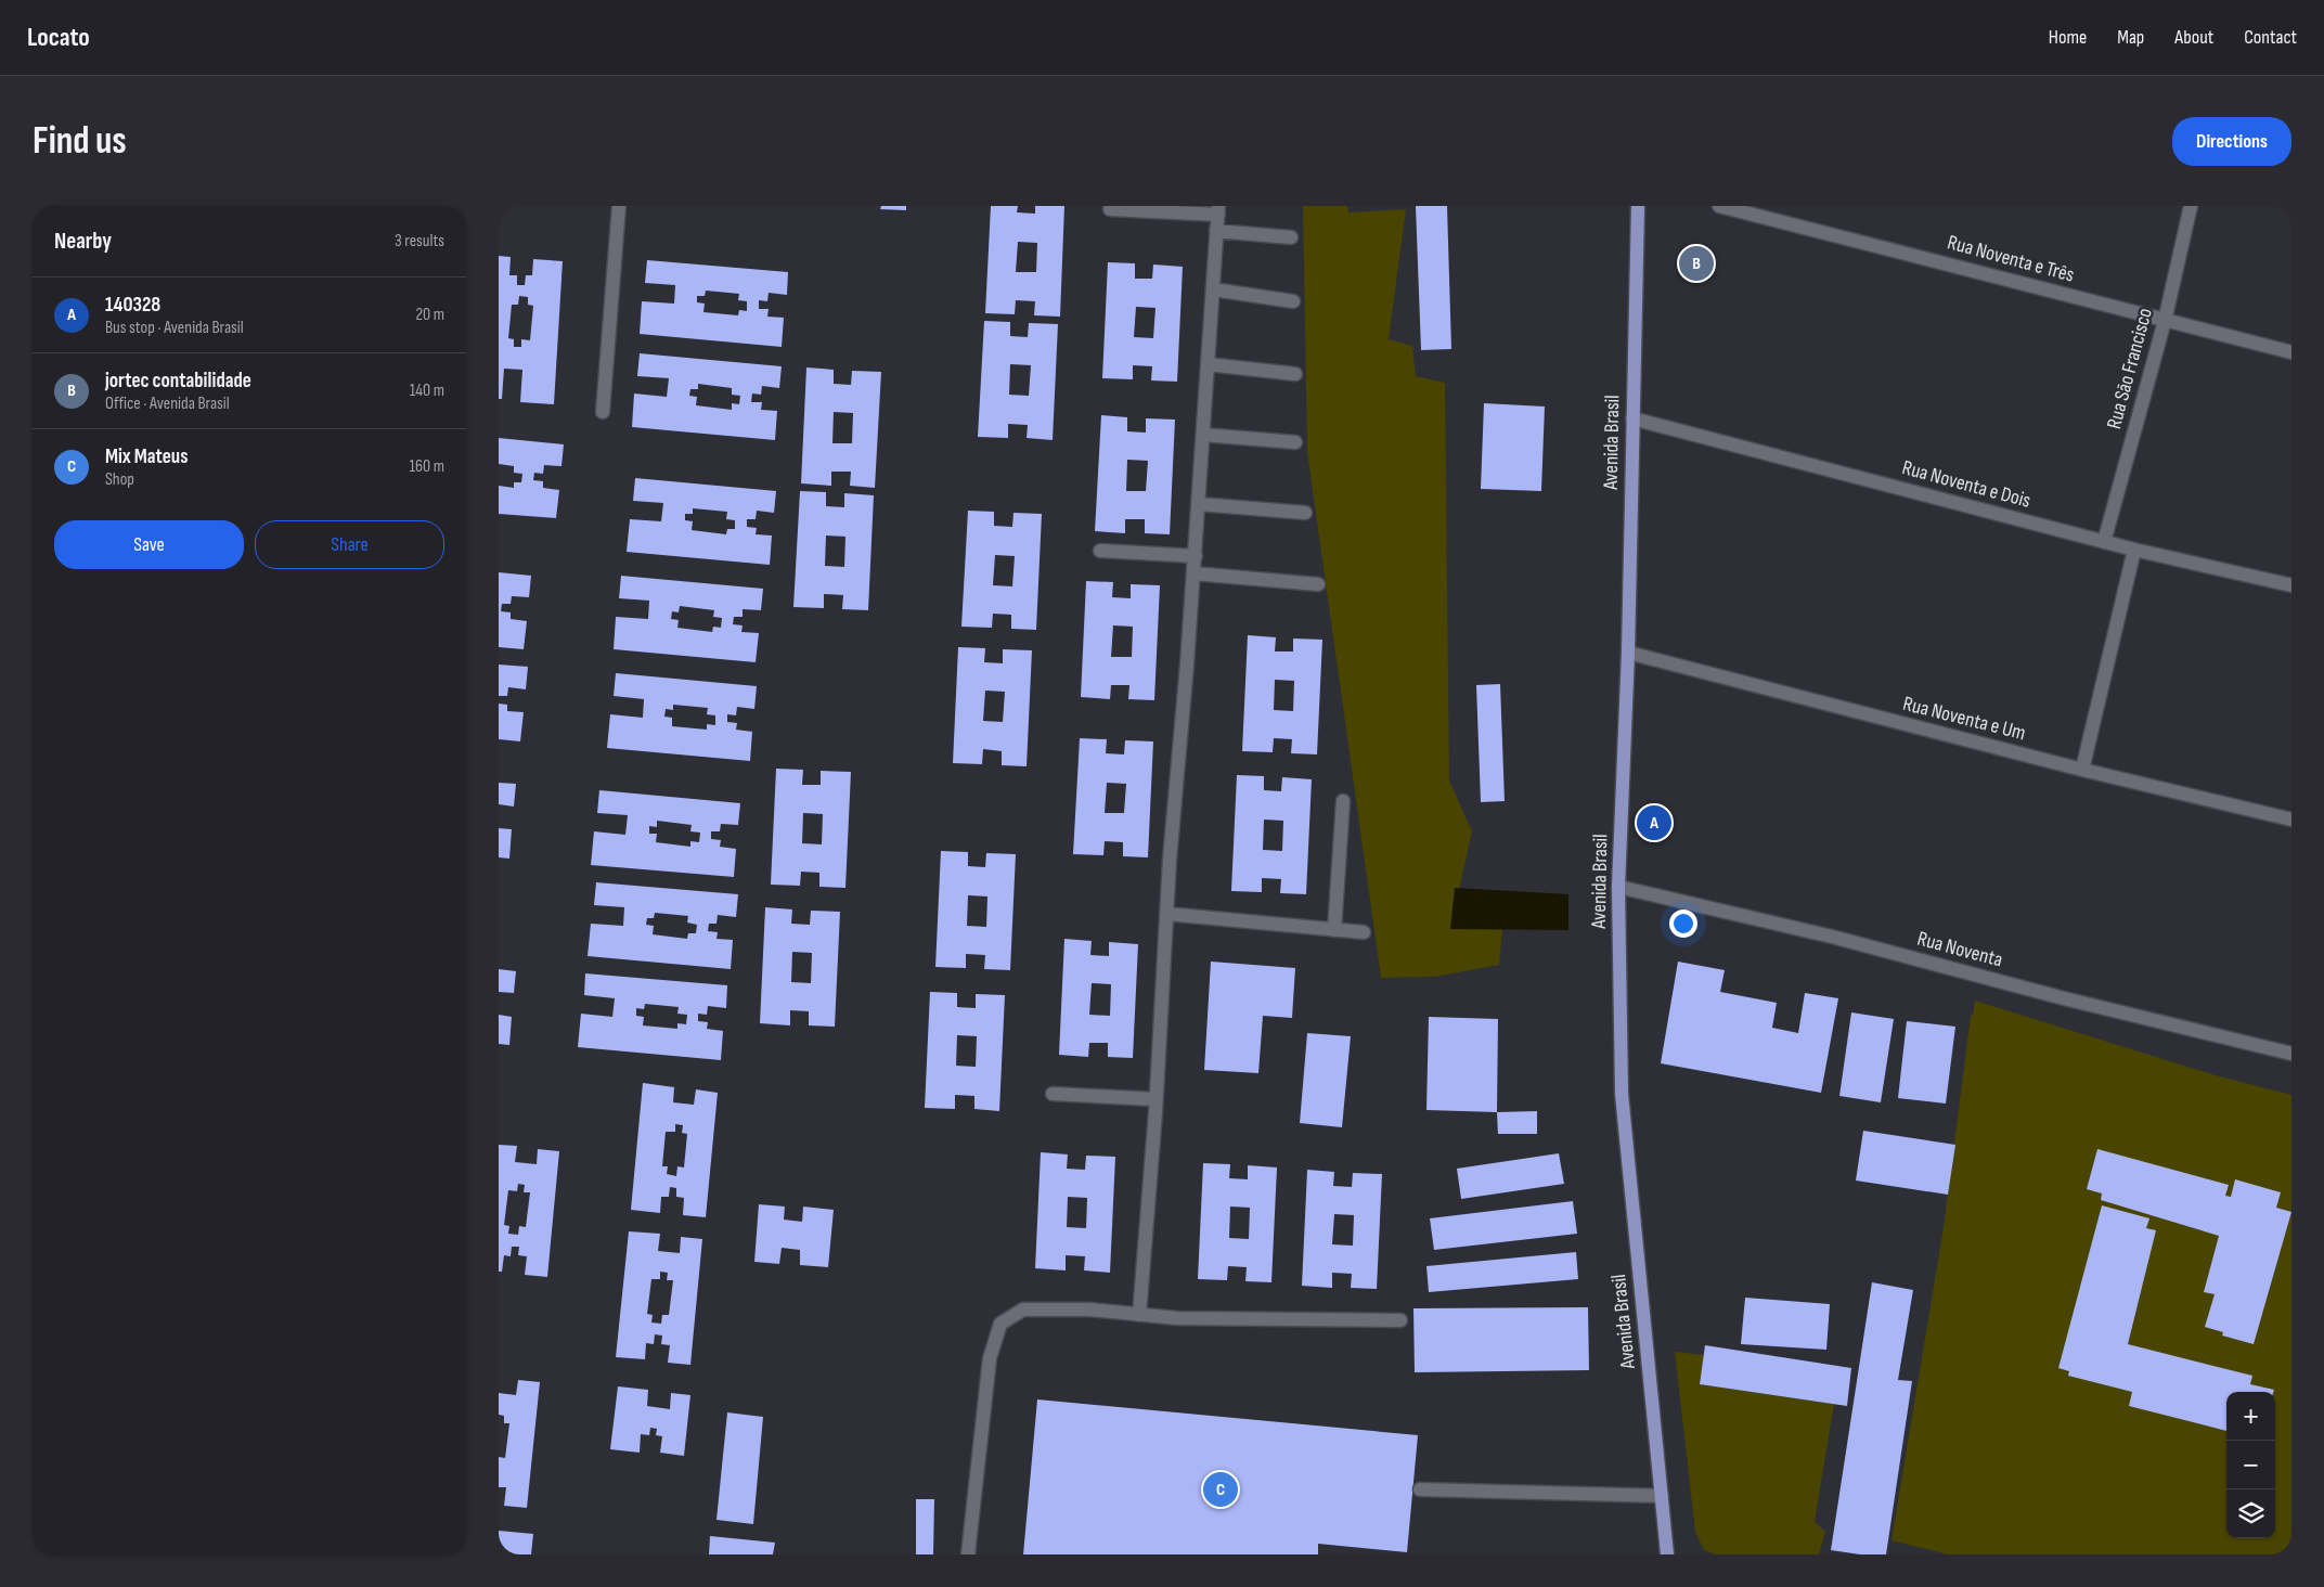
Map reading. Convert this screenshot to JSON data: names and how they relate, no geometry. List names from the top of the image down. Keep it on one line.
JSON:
{"streets":{"main road":["Avenida Brasil"],"street":["Rua Noventa e Três","Rua São Francisco","Rua Noventa e Dois","Rua Noventa e Um","Rua Noventa"]},"crossings":[["Rua Noventa e Três","Rua São Francisco"],["Rua São Francisco","Rua Noventa e Dois"],["Avenida Brasil","Rua Noventa e Dois"],["Avenida Brasil","Rua Noventa e Um"],["Avenida Brasil","Rua Noventa"]],"page":{"header":"Locato","nav":["Home","Map","About","Contact"],"buttons":["Directions",["Save","Share"]],"title":"Find us","heading":["Nearby","3 results"],"pins":["B","A","C"],"list":[{"mark":"A","name":"140328","note":"Bus stop · Avenida Brasil","value":"20 m"},{"mark":"B","name":"jortec contabilidade","note":"Office · Avenida Brasil","value":"140 m"},{"mark":"C","name":"Mix Mateus","note":"Shop","value":"160 m"}],"map_buttons":["+","−"]}}
